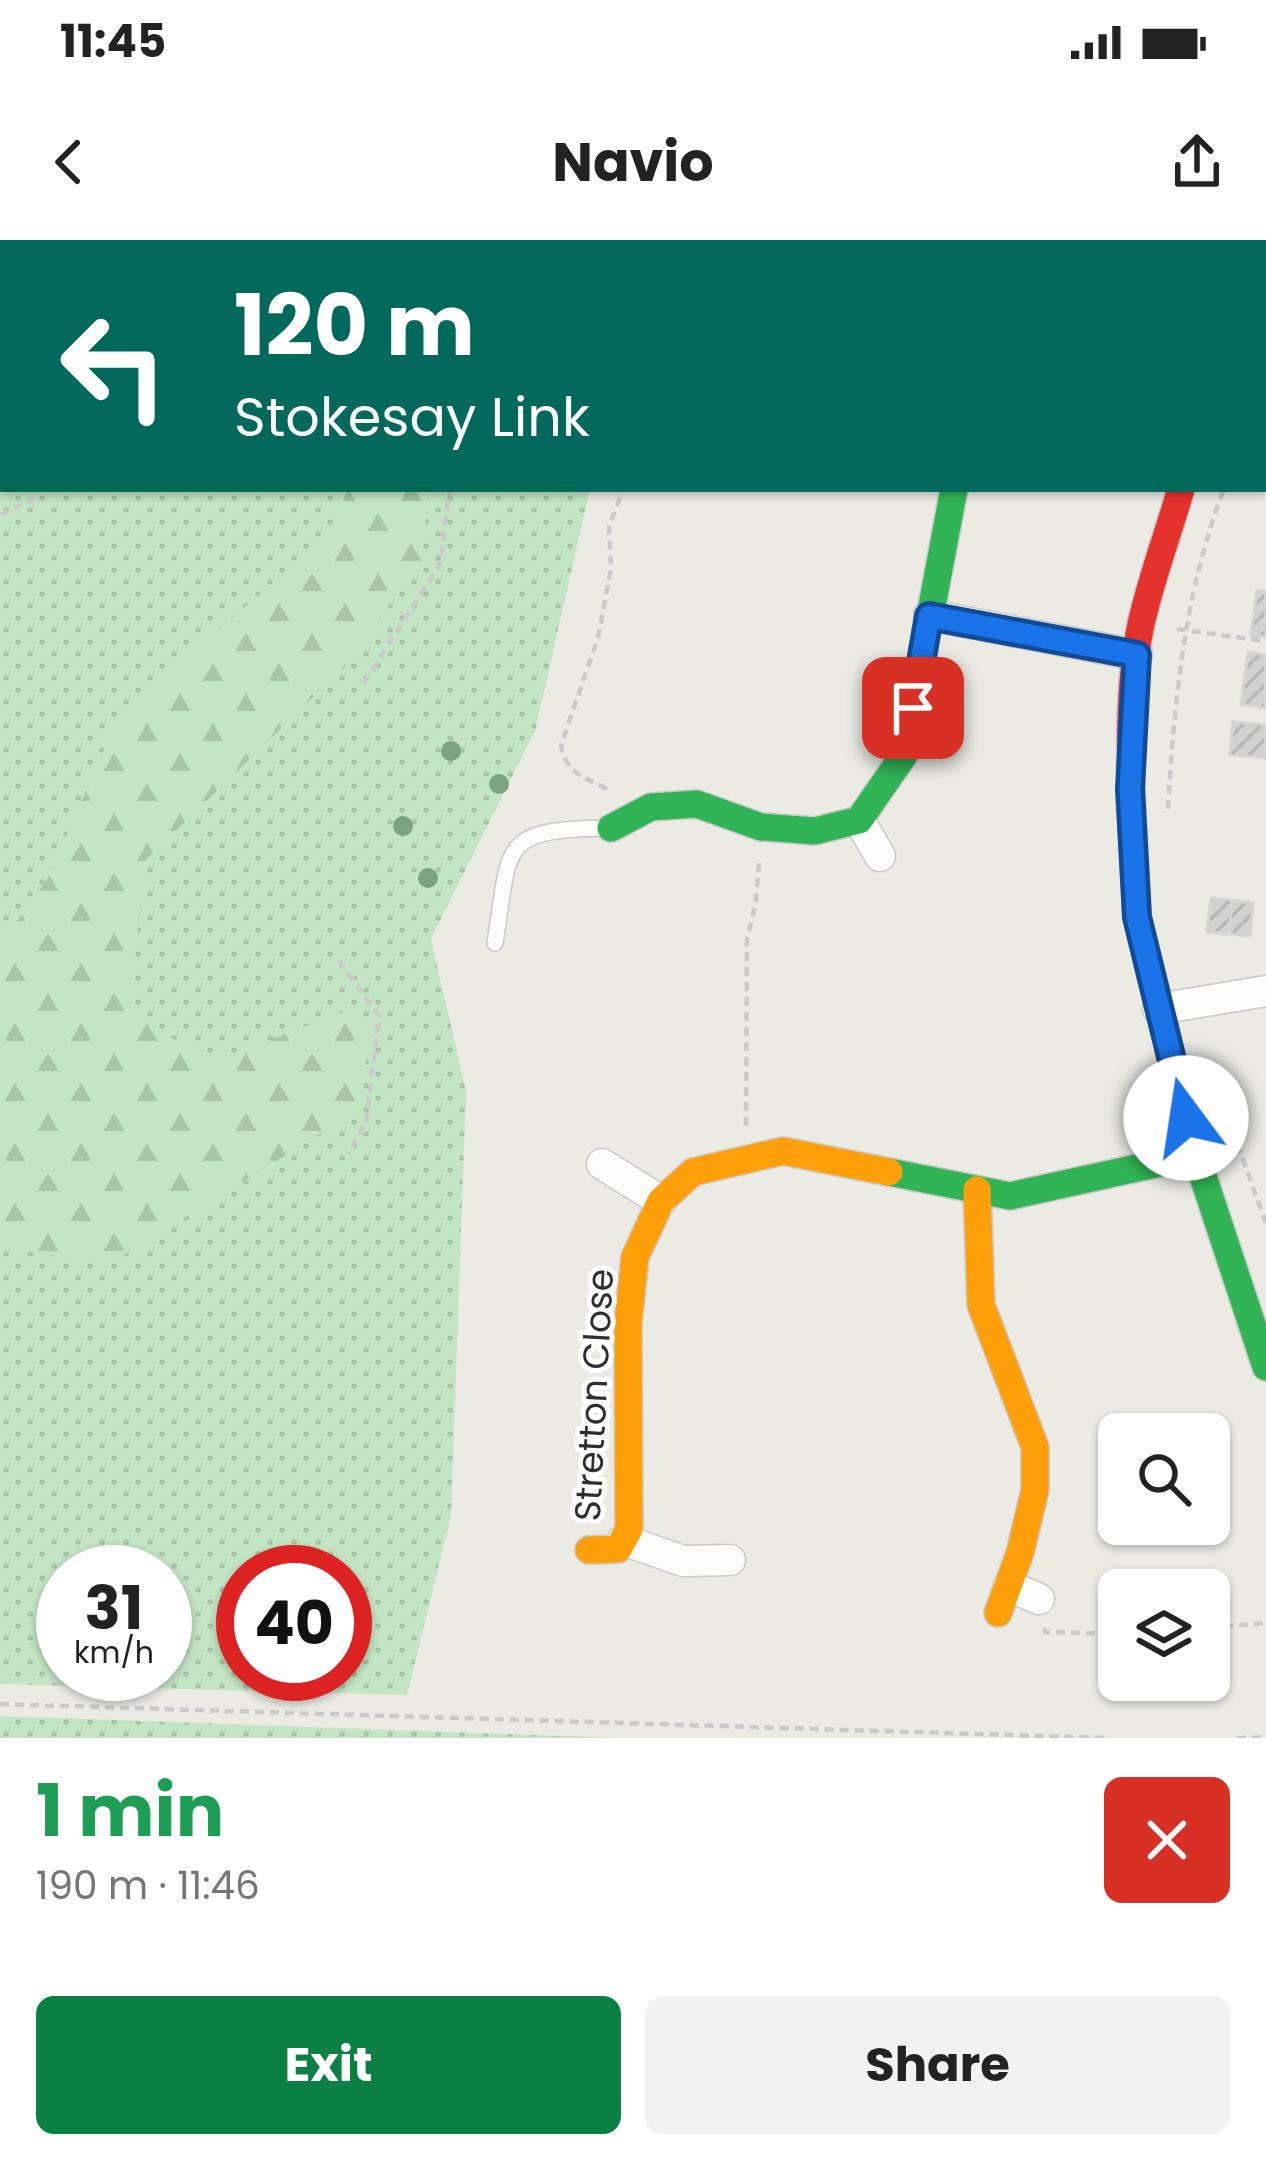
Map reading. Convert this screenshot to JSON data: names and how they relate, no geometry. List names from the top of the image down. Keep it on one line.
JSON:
{"streets":{"street":["Stretton Close"]},"page":{"status":"11:45","header":"Navio","turn":["120 m","Stokesay Link"],"speed":"31 km/h","limit":"40","heading":["1 min","190 m · 11:46"],"buttons":["Exit","Share"]}}
